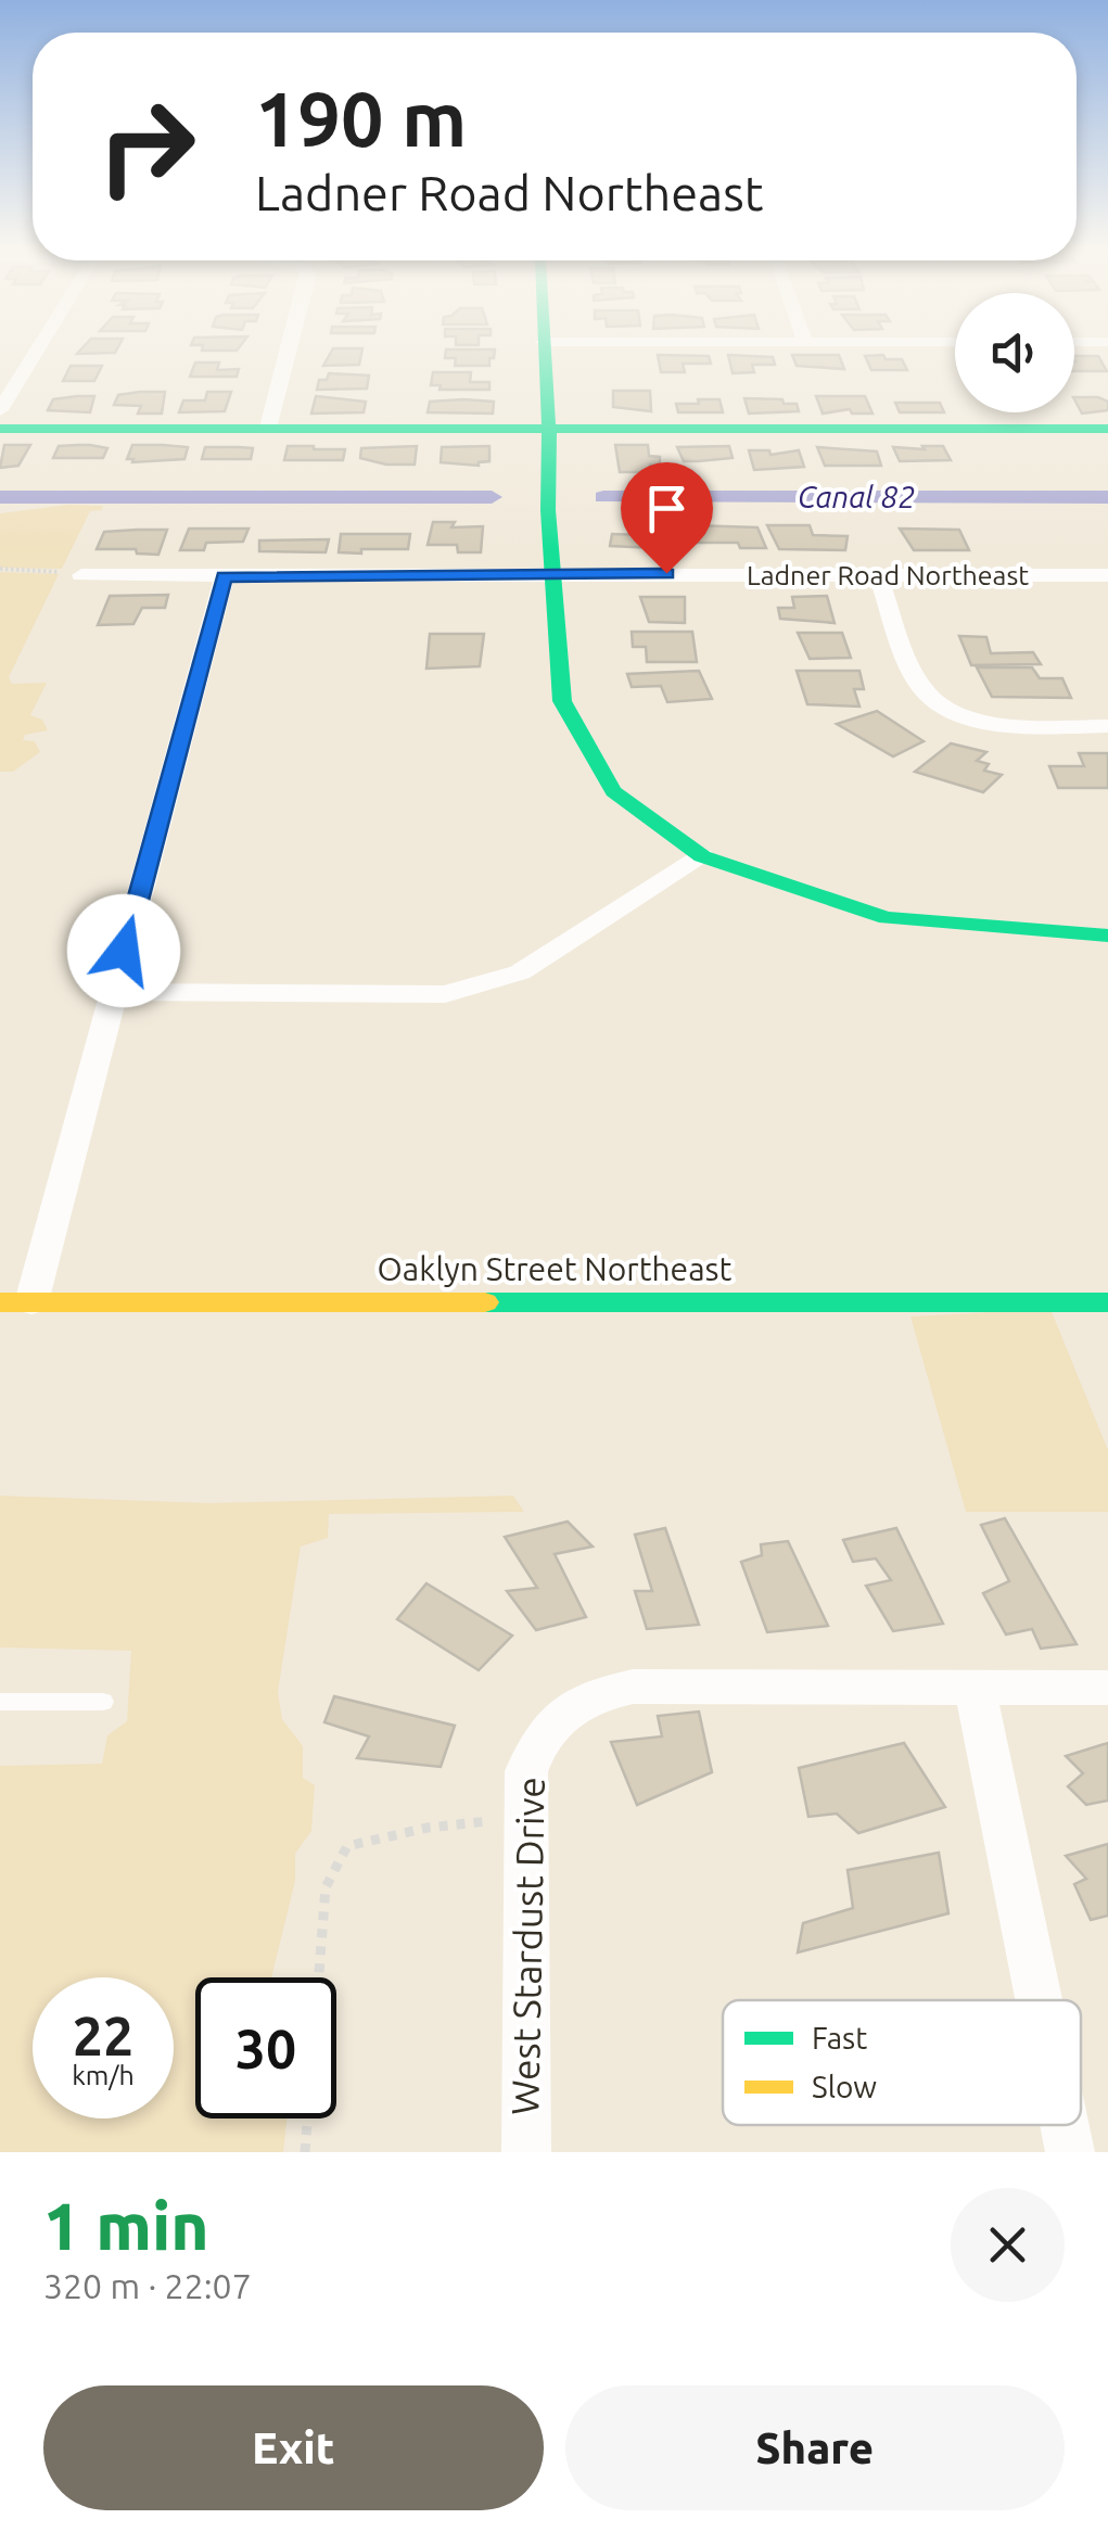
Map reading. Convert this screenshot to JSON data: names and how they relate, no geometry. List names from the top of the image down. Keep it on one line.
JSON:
{"streets":{"street":["Ladner Road Northeast","Oaklyn Street Northeast","West Stardust Drive"]},"water":["Canal 82"],"legend":["Fast","Slow"],"page":{"turn":["190 m","Ladner Road Northeast"],"speed":"22 km/h","limit":"30","heading":["1 min","320 m · 22:07"],"buttons":["Exit","Share"]}}
